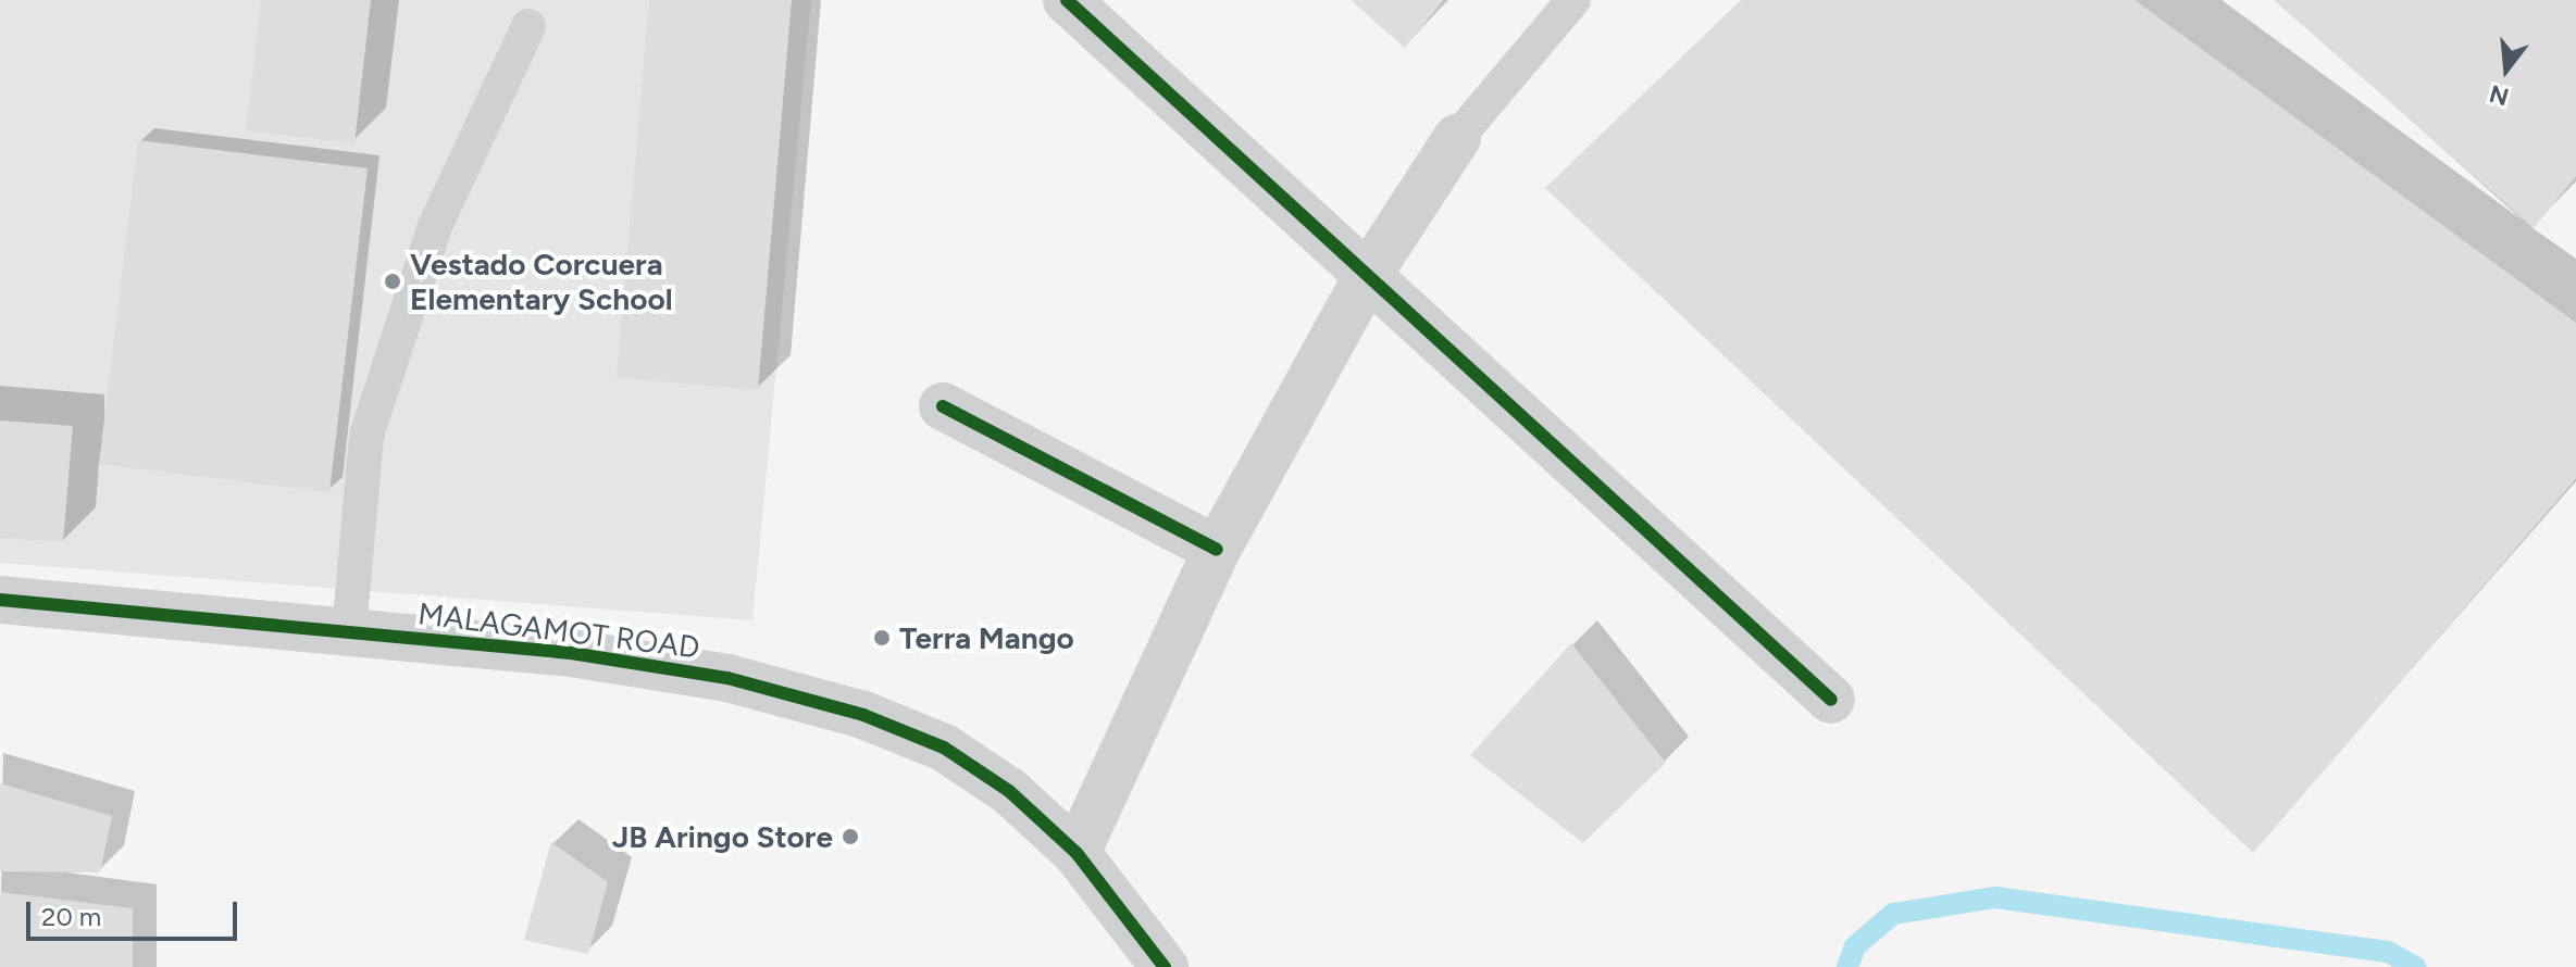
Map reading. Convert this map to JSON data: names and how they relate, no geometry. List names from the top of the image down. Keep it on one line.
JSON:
{"streets":{"street":["MALAGAMOT ROAD"]},"places":["Vestado Corcuera Elementary School","Terra Mango","JB Aringo Store"],"scale_bar":"20 m","north":"bottom"}
